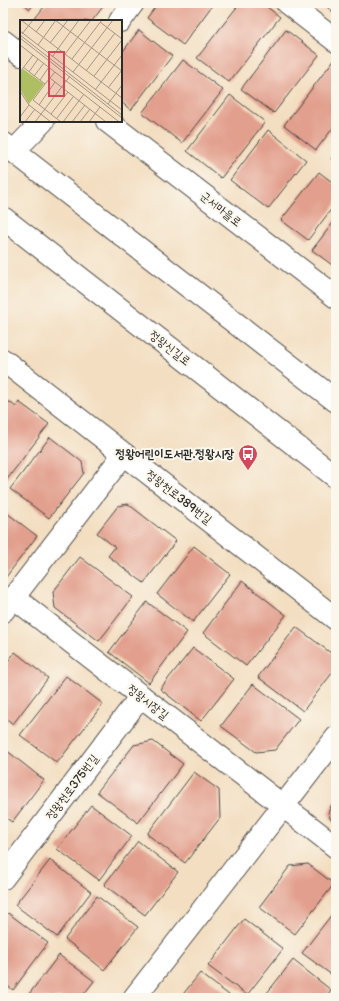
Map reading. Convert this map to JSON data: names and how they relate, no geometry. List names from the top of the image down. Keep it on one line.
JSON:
{"streets":{"street":["군서마을로","정왕신길로","정왕천로389번길","정왕시장길","정왕천로375번길"]},"crossings":[["정왕시장길","정왕천로375번길"]],"places":{"bus stop":["정왕어린이도서관.정왕시장"]}}
